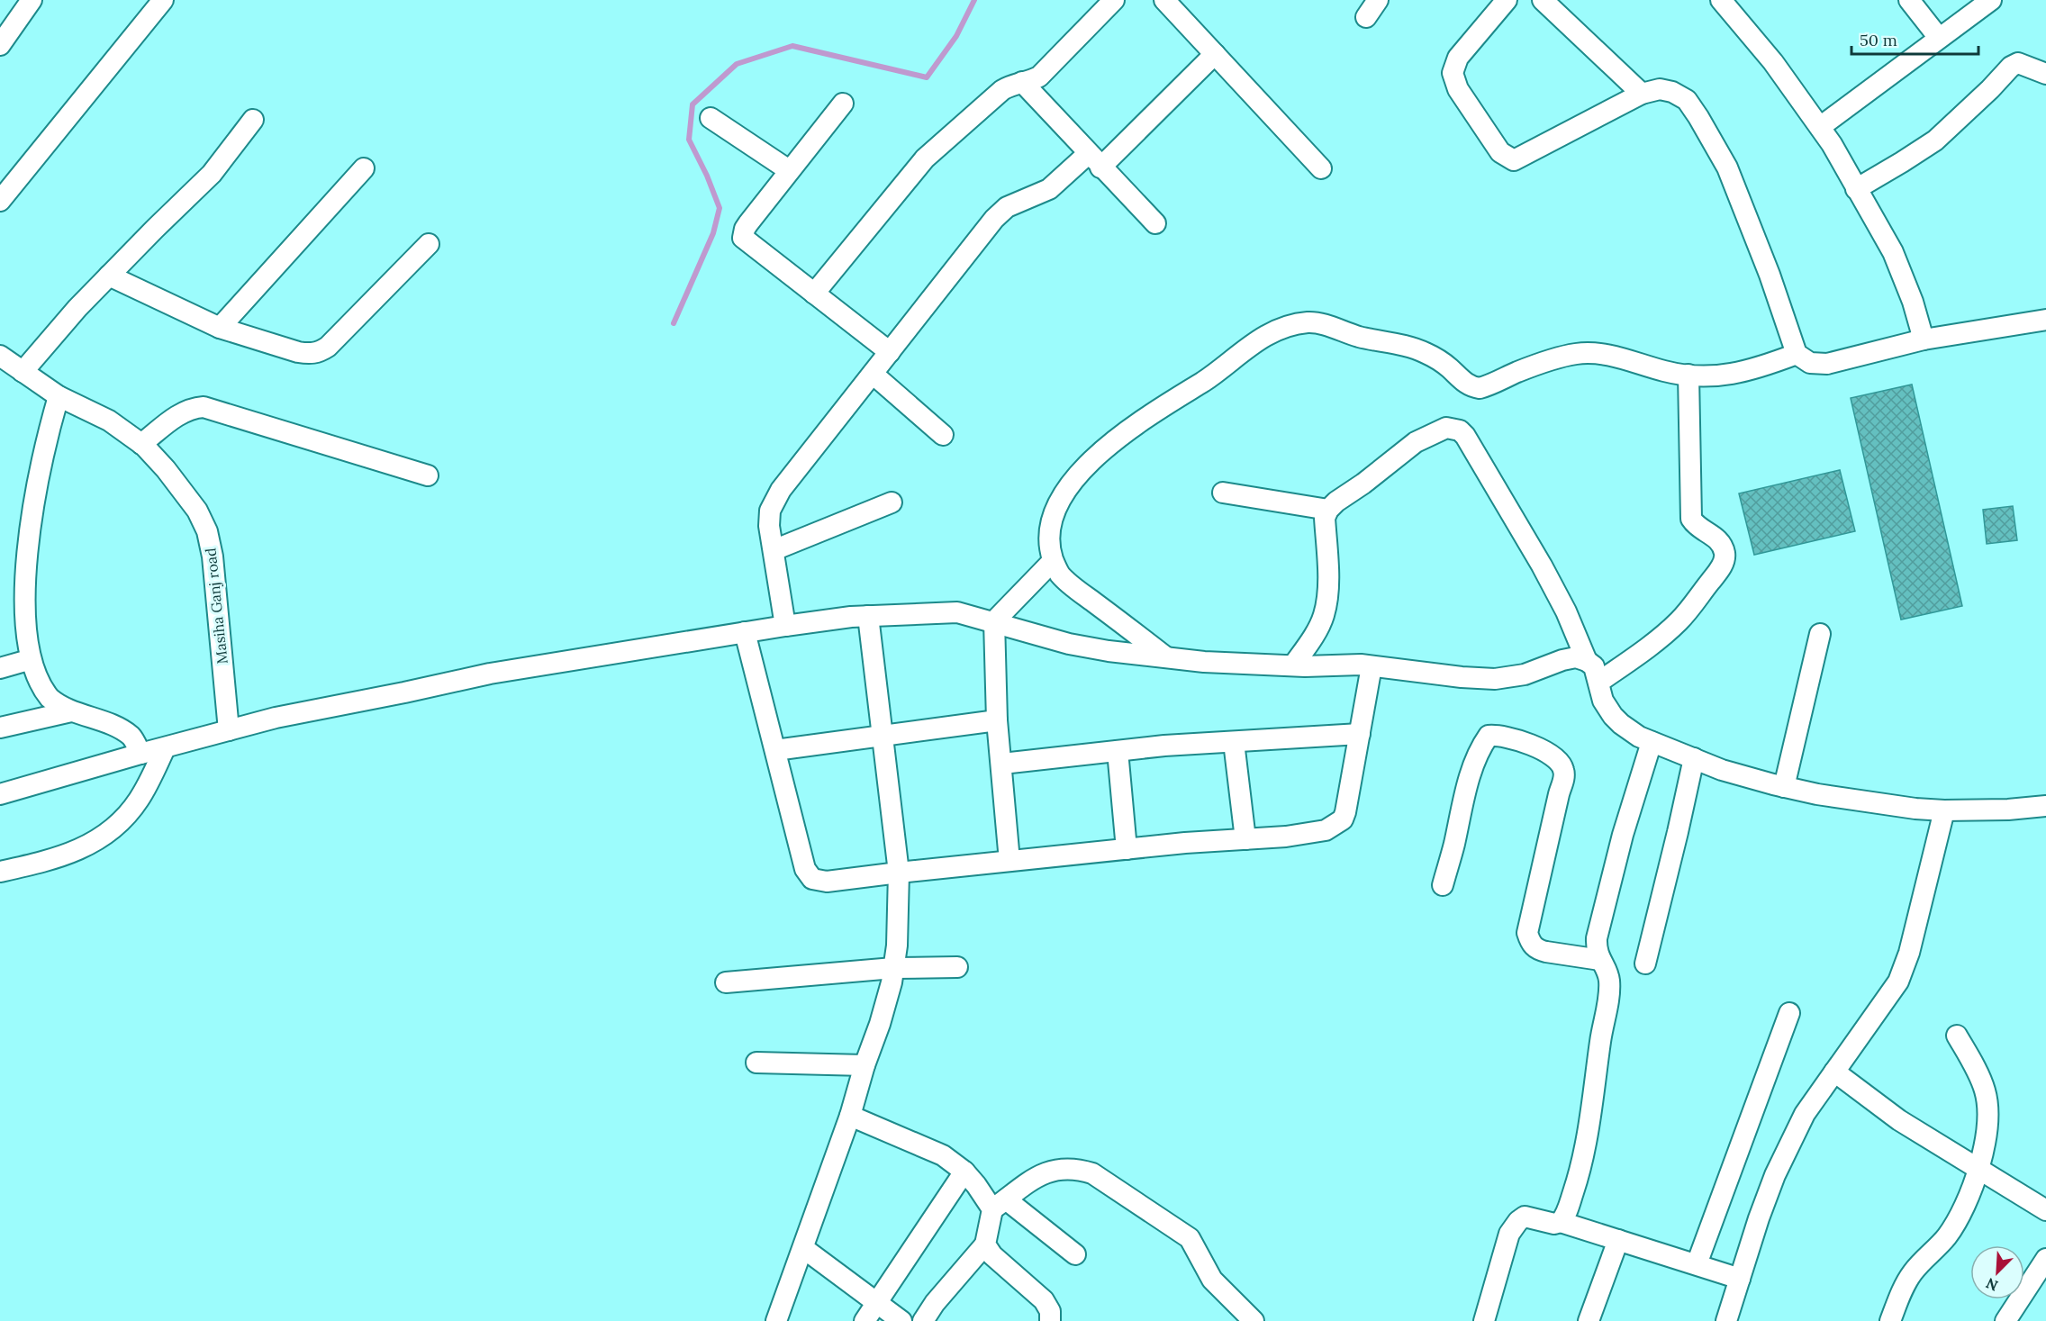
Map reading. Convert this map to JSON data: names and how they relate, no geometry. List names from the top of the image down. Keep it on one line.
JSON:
{"streets":{"street":["Masiha Ganj road"]},"scale_bar":"50 m","north":"bottom left"}
